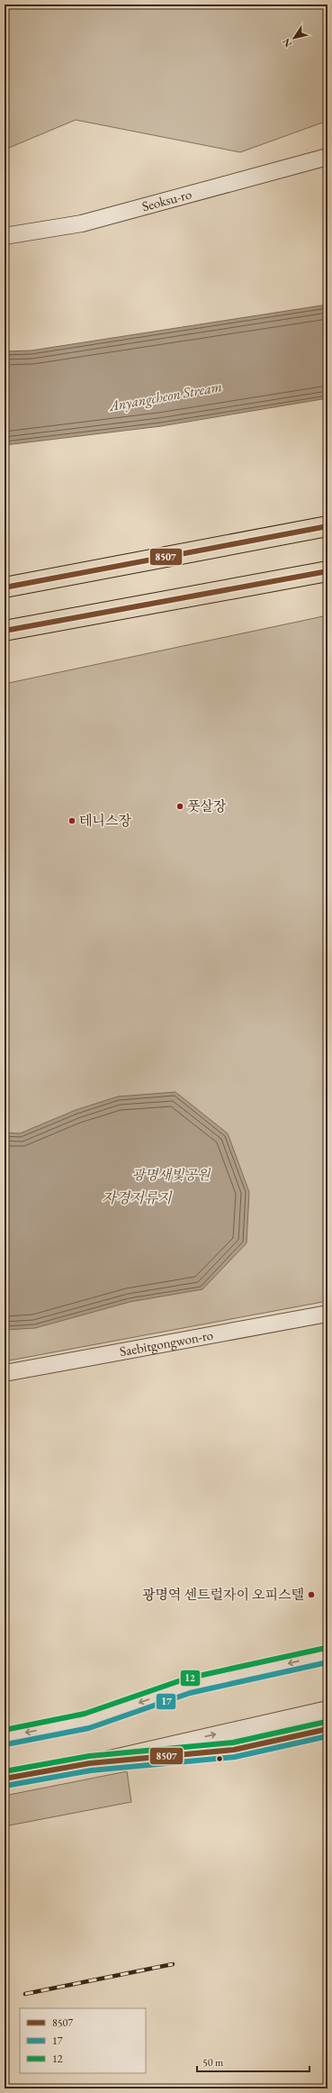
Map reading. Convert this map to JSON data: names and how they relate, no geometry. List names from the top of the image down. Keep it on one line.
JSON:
{"streets":{"street":["Seoksu-ro","Saebitgongwon-ro"]},"water":["Anyangcheon Stream","자경저류지"],"parks":["광명새빛공원"],"places":["풋살장","테니스장","광명역 센트럴자이 오피스텔"],"lines":["transit line 8507","transit line 12","transit line 17"],"legend":["8507","17","12"],"scale_bar":"50 m","north":"bottom left"}
